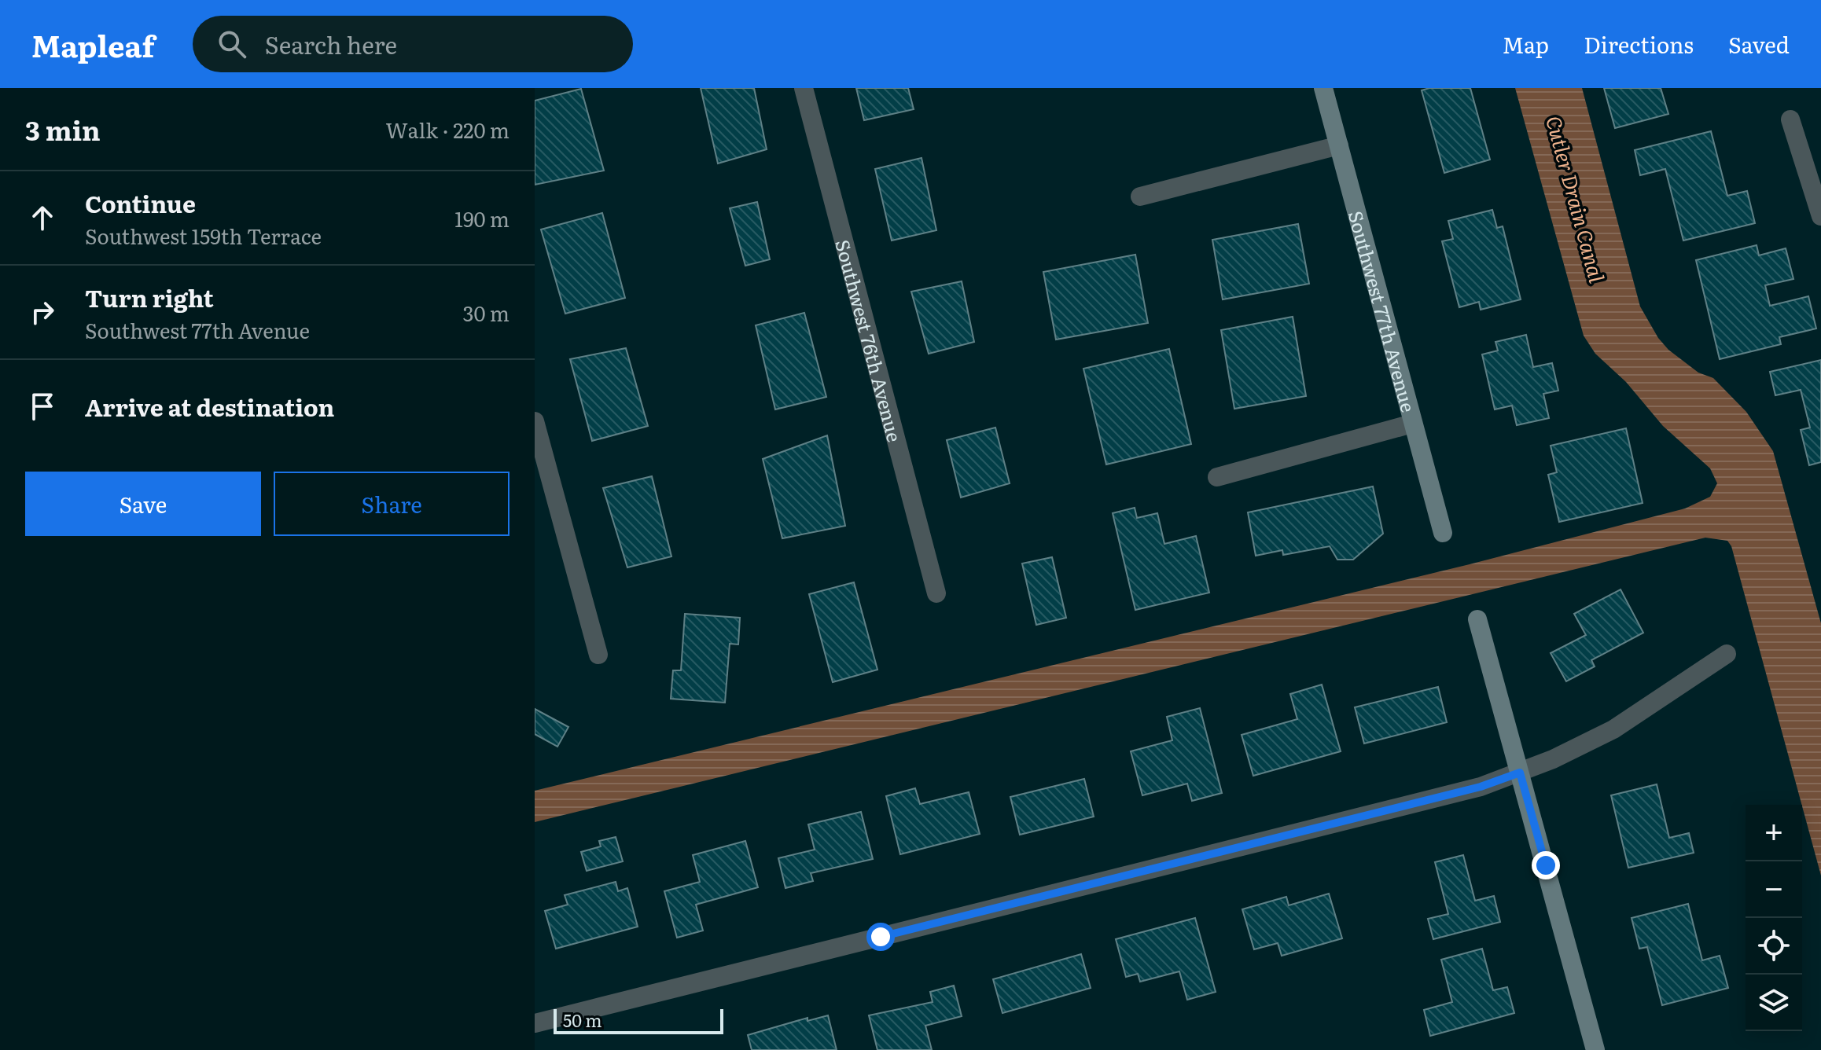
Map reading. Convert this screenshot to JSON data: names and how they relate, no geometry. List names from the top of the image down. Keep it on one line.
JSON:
{"streets":{"street":["Southwest 77th Avenue","Southwest 76th Avenue"]},"water":["Cutler Drain Canal"],"scale_bar":"50 m","page":{"header":"Mapleaf","search":"Search here","nav":["Map","Directions","Saved"],"heading":["3 min","Walk · 220 m"],"list":[["Continue","Southwest 159th Terrace","190 m"],["Turn right","Southwest 77th Avenue","30 m"],"Arrive at destination"],"buttons":["Save","Share"],"map_buttons":["+","−"],"scale":"50 m"}}
